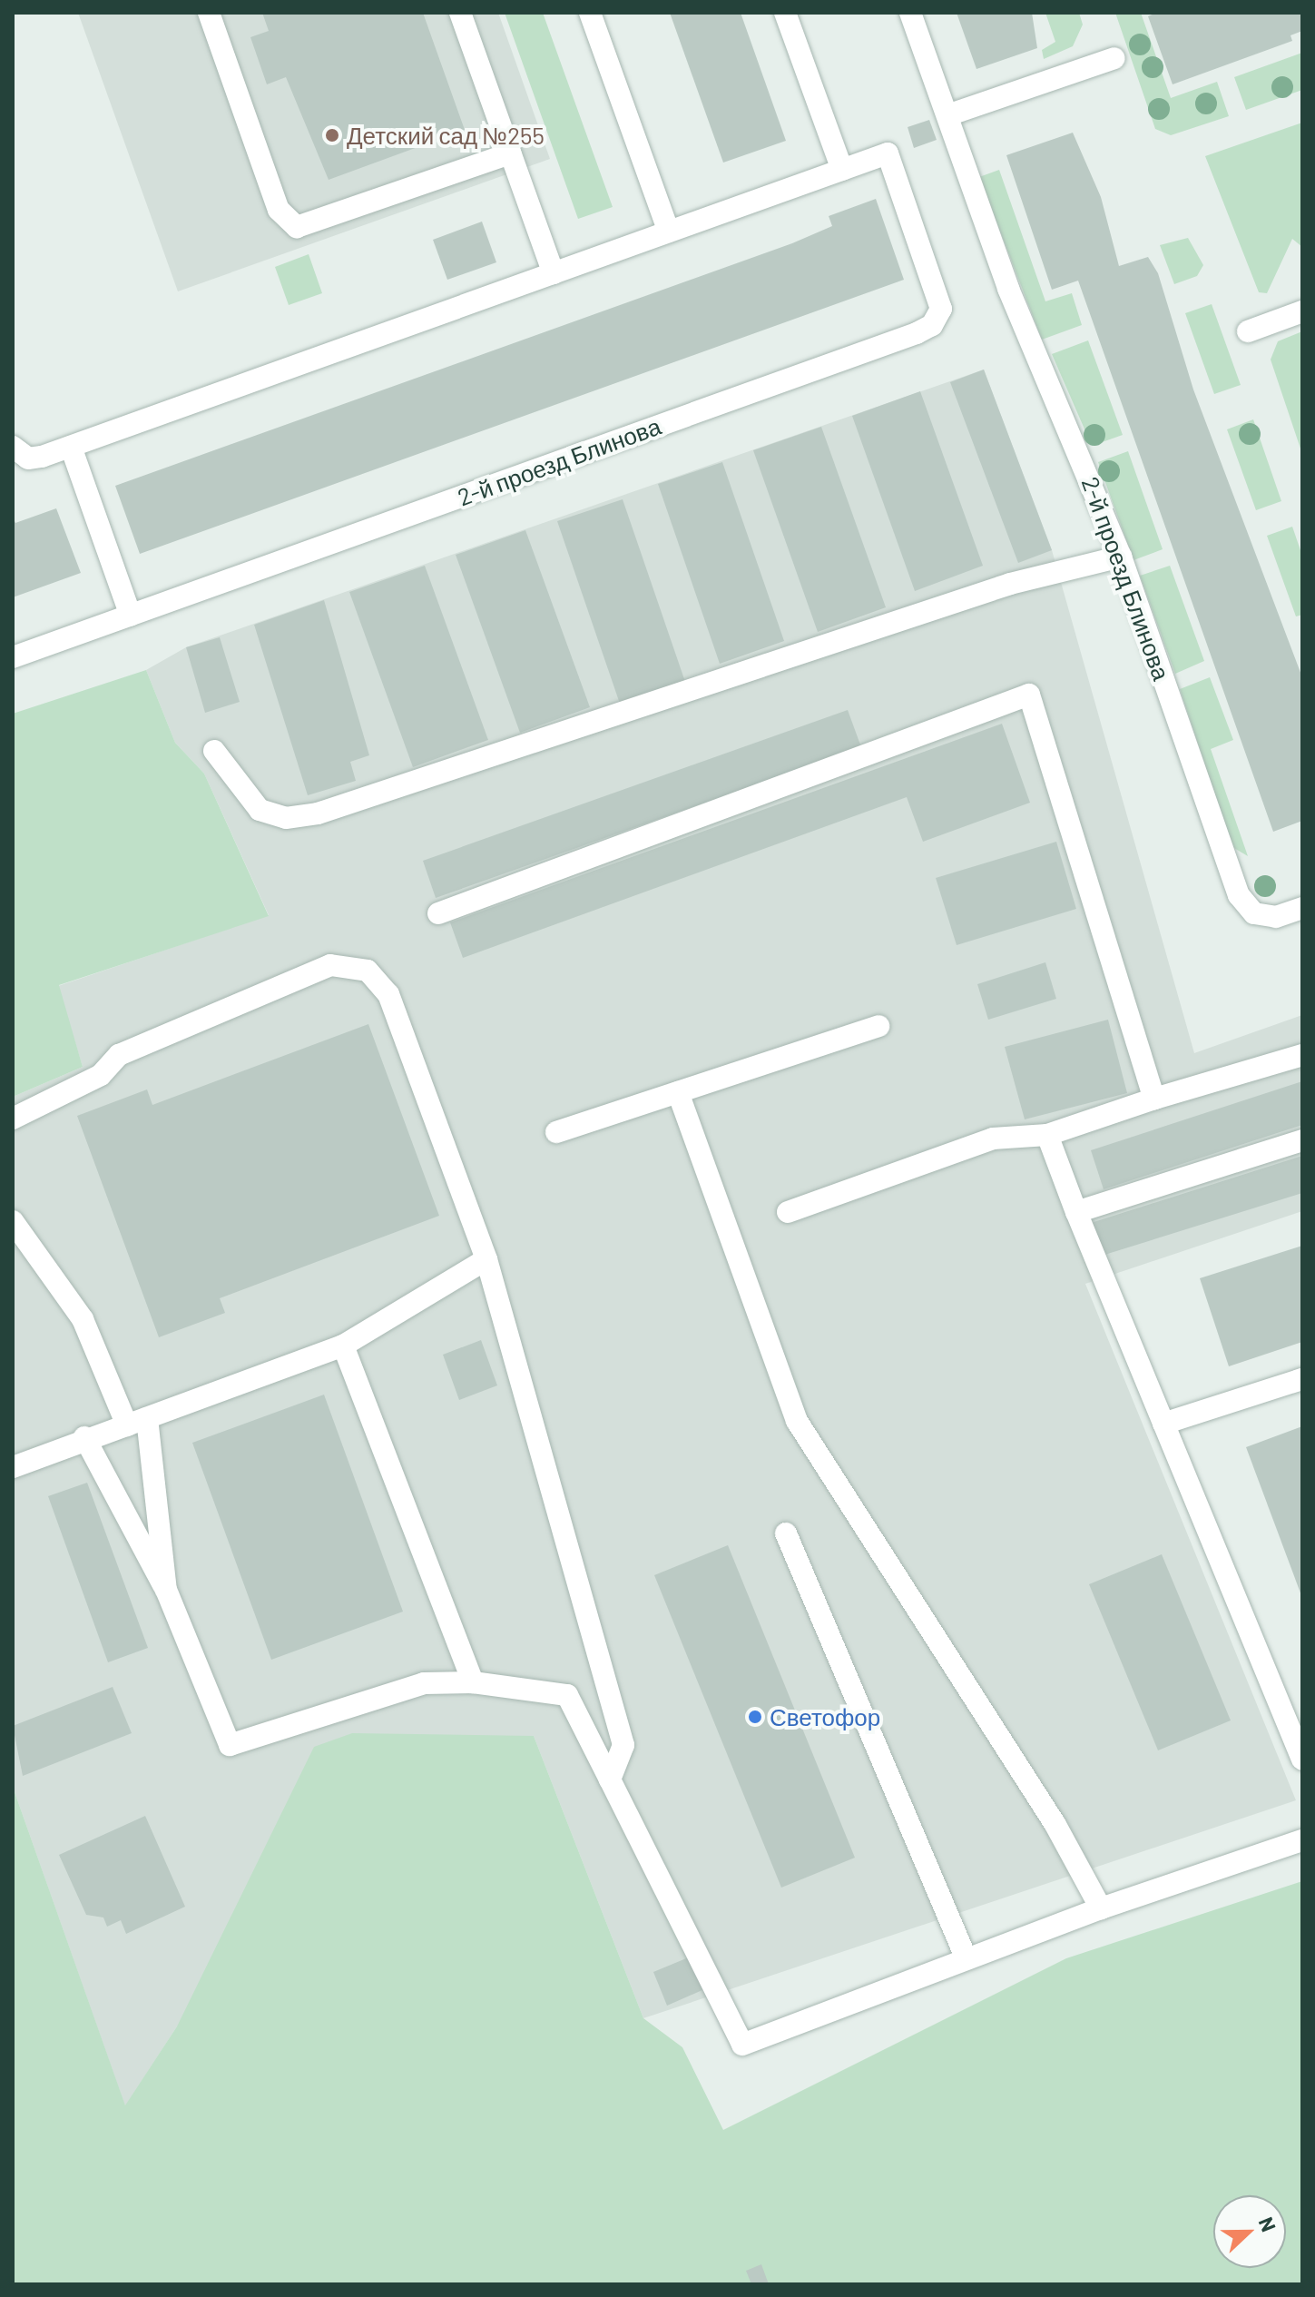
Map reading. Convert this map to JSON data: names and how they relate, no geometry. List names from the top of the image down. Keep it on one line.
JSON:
{"streets":{"street":["2-й проезд Блинова"]},"places":["Детский сад №255","Светофор"],"north":"right"}
